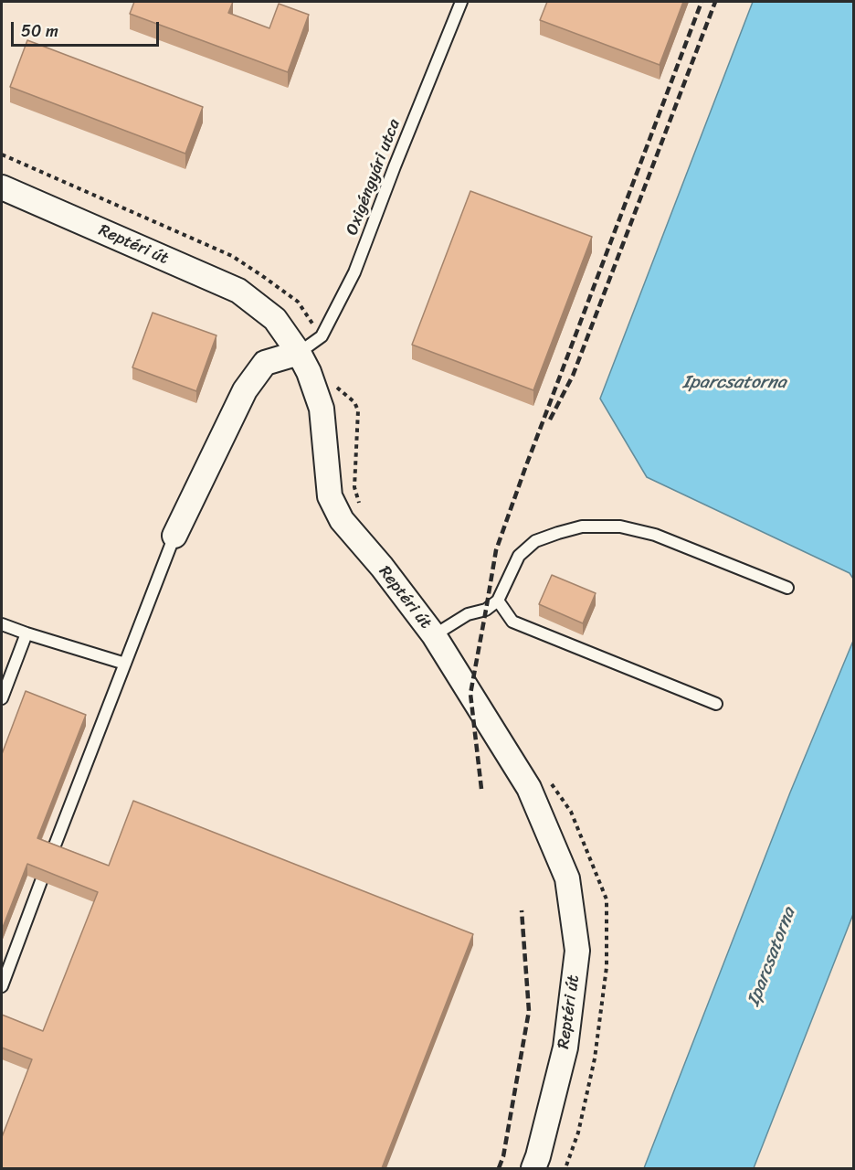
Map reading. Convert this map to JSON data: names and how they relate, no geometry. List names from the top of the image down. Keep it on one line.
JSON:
{"streets":{"street":["Reptéri út"],"lane":["Oxigéngyári utca"]},"crossings":[["Oxigéngyári utca","Reptéri út"]],"water":["Iparcsatorna"],"scale_bar":"50 m"}
